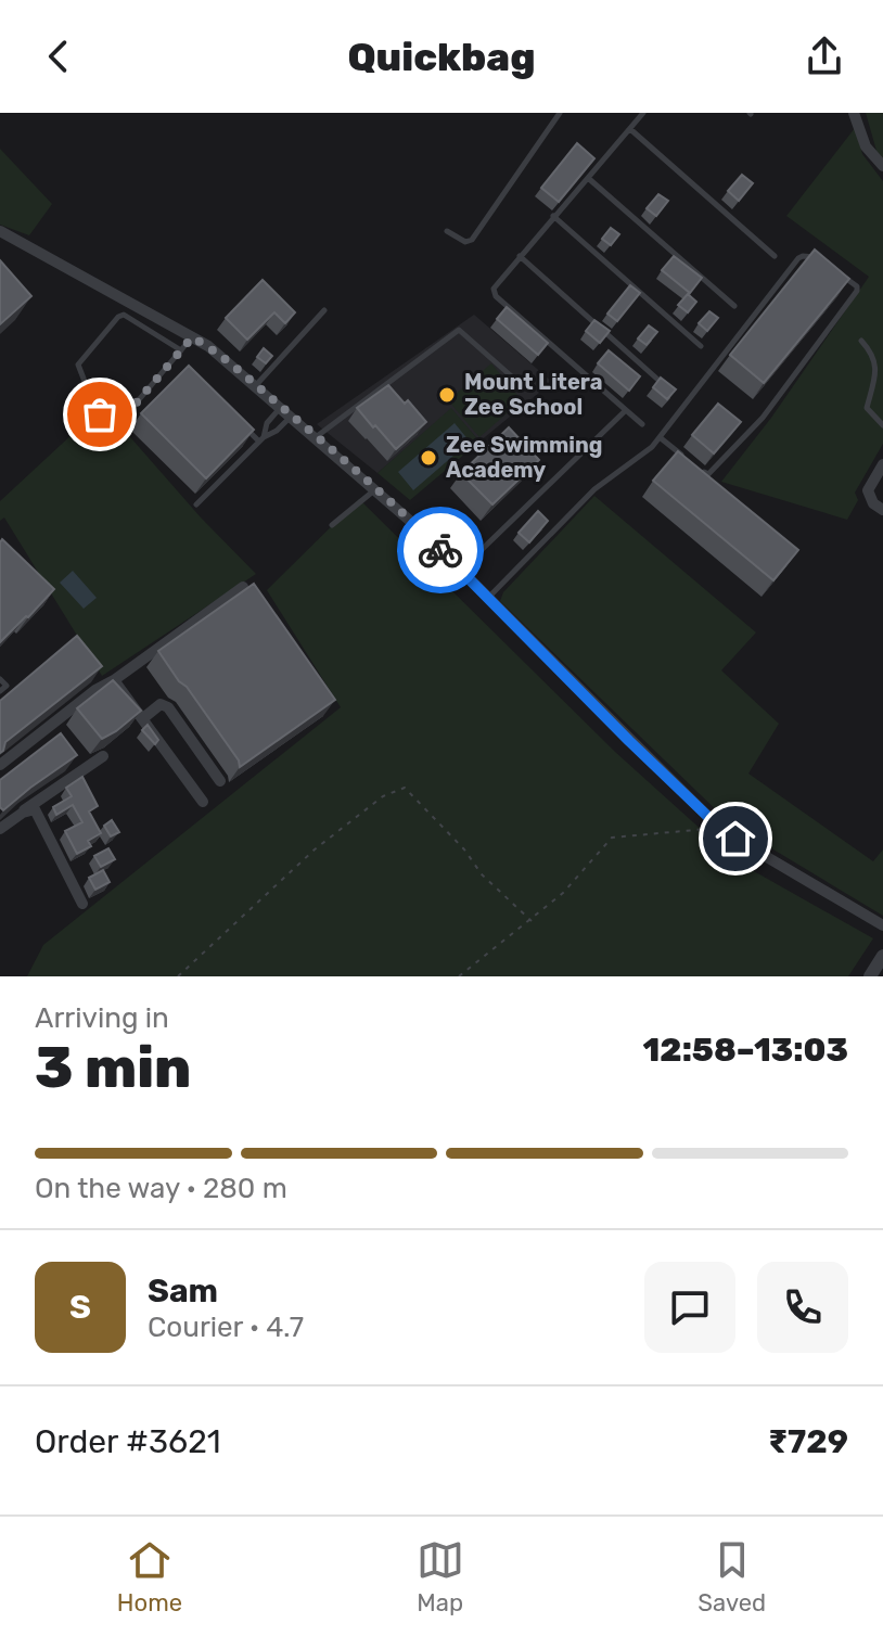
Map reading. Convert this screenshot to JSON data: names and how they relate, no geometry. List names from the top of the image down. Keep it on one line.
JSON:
{"places":["Mount Litera Zee School","Zee Swimming Academy"],"page":{"header":"Quickbag","heading":["3 min","Arriving in","12:58–13:03"],"panel":["Sam","Courier · 4.7","Order #3621","₹729"],"bar":"On the way · 280 m","round":"S","tabs":["Home","Map","Saved"]}}
